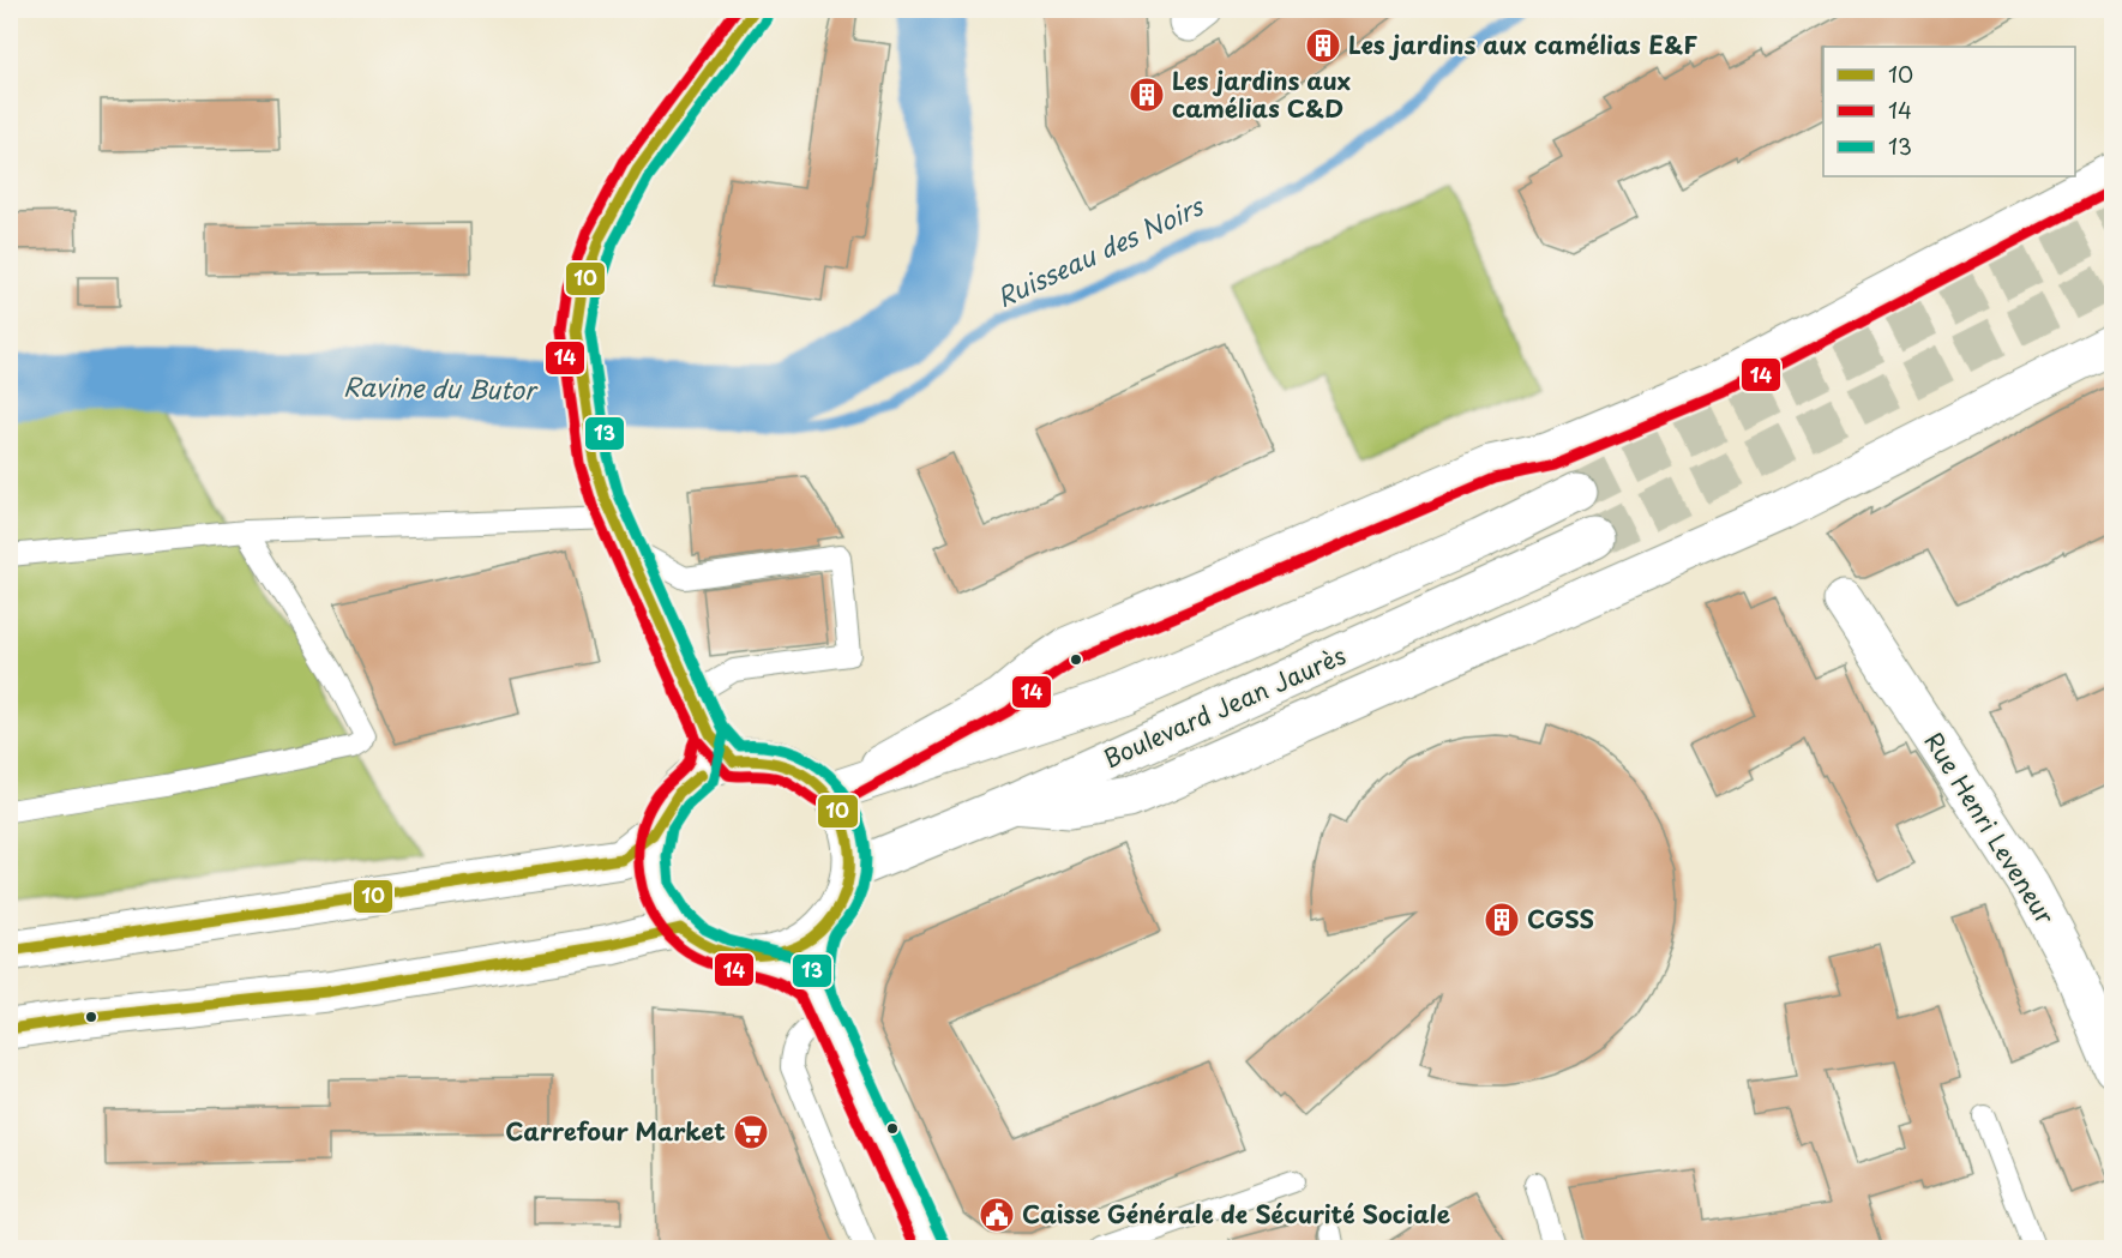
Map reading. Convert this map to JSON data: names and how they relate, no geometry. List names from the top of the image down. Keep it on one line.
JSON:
{"streets":{"street":["Boulevard Jean Jaurès","Rue Henri Leveneur"]},"water":["Ruisseau des Noirs","Ravine du Butor"],"places":{"building":["Les jardins aux camélias E&F","Les jardins aux camélias C&D","CGSS"],"supermarket":["Carrefour Market"],"public building":["Caisse Générale de Sécurité Sociale"]},"lines":["transit line 10","transit line 14","transit line 13"],"legend":["10","14","13"]}
